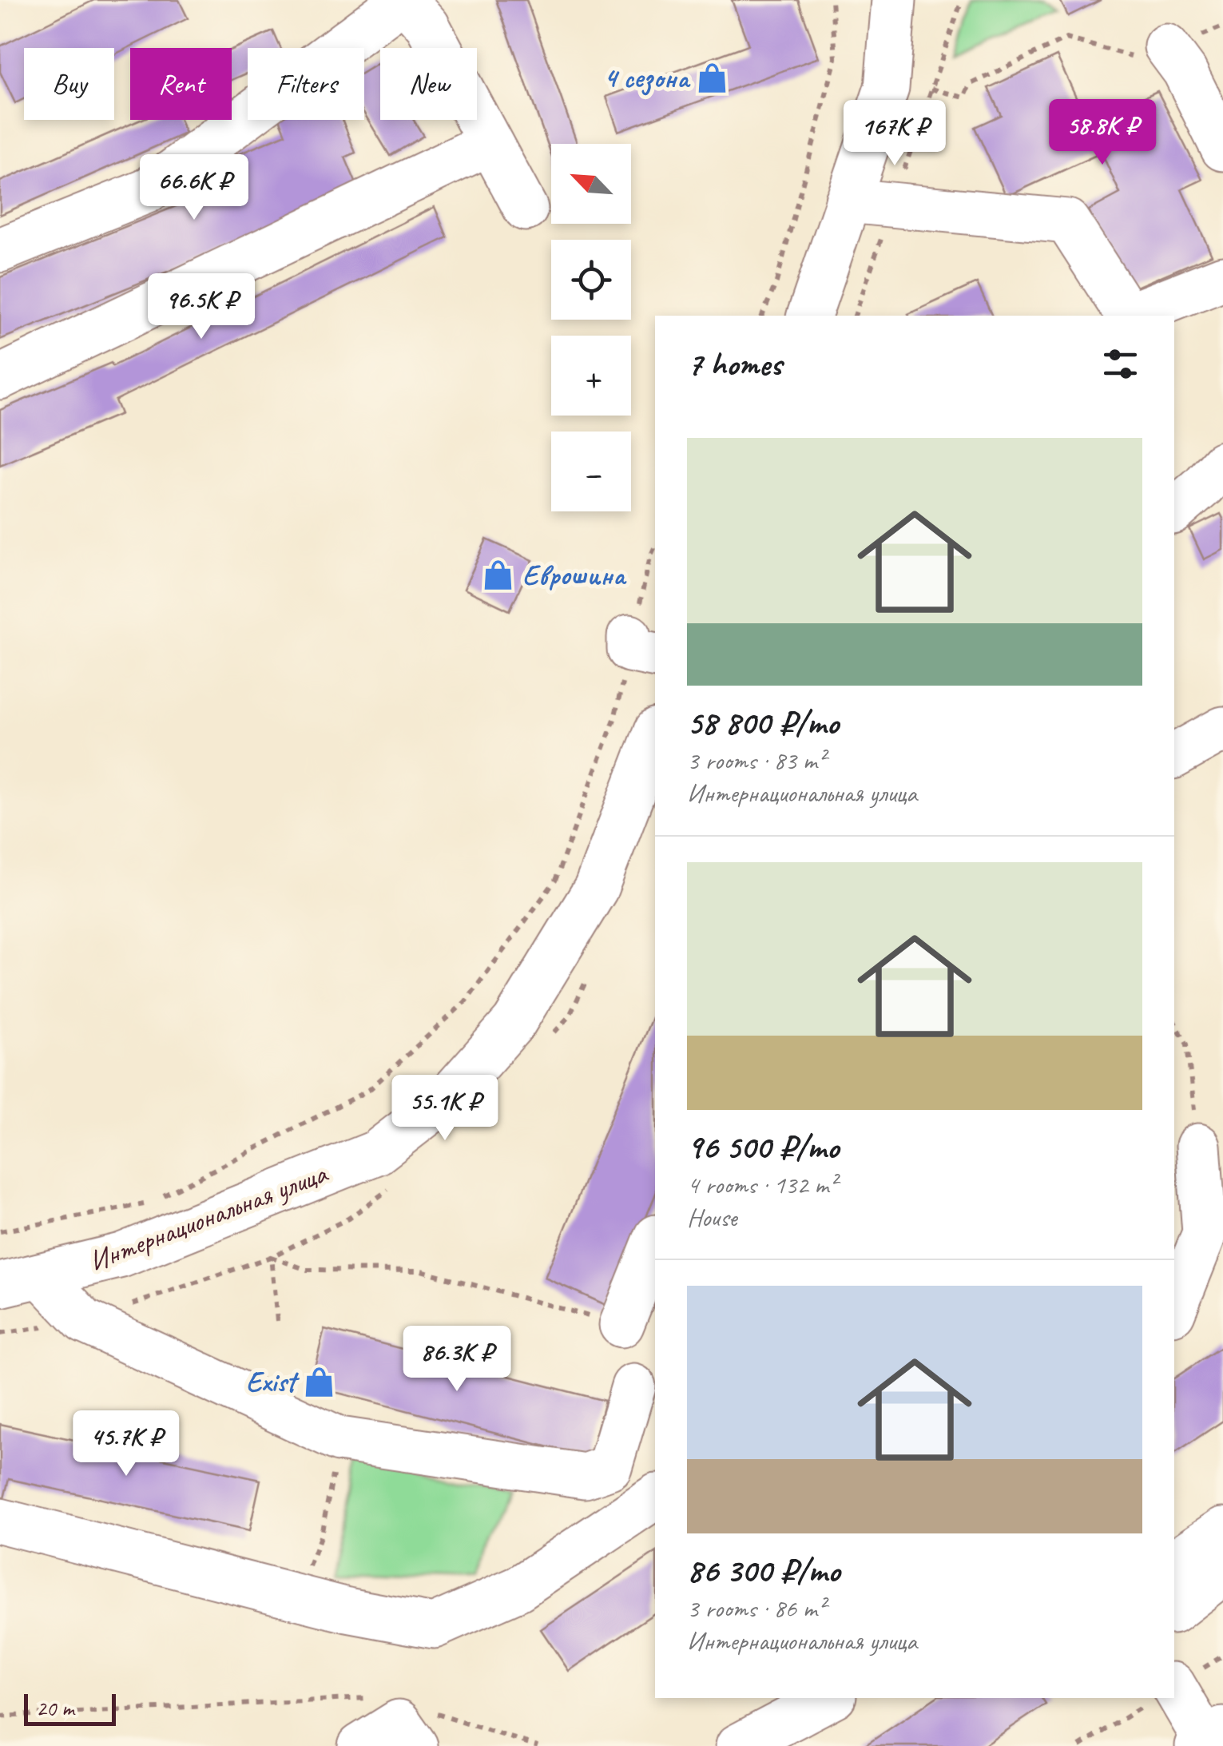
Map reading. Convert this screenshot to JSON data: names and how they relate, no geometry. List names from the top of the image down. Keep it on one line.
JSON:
{"streets":{"main road":["Интернациональная улица"]},"places":{"shop":["4 сезона","Еврошина","Exist"]},"scale_bar":"20 m","north":"top left","page":{"chip":["Buy","Rent","Filters","New"],"price":["58.8K ₽","167K ₽","66.6K ₽","96.5K ₽","55.1K ₽","86.3K ₽","45.7K ₽"],"map_buttons":["+","−"],"heading":"7 homes","list":[{"name":"58 800 ₽/mo","note":"3 rooms · 83 m² · Интернациональная улица"},{"name":"96 500 ₽/mo","note":"4 rooms · 132 m² · House"},{"name":"86 300 ₽/mo","note":"3 rooms · 86 m² · Интернациональная улица"}],"scale":"20 m"}}
